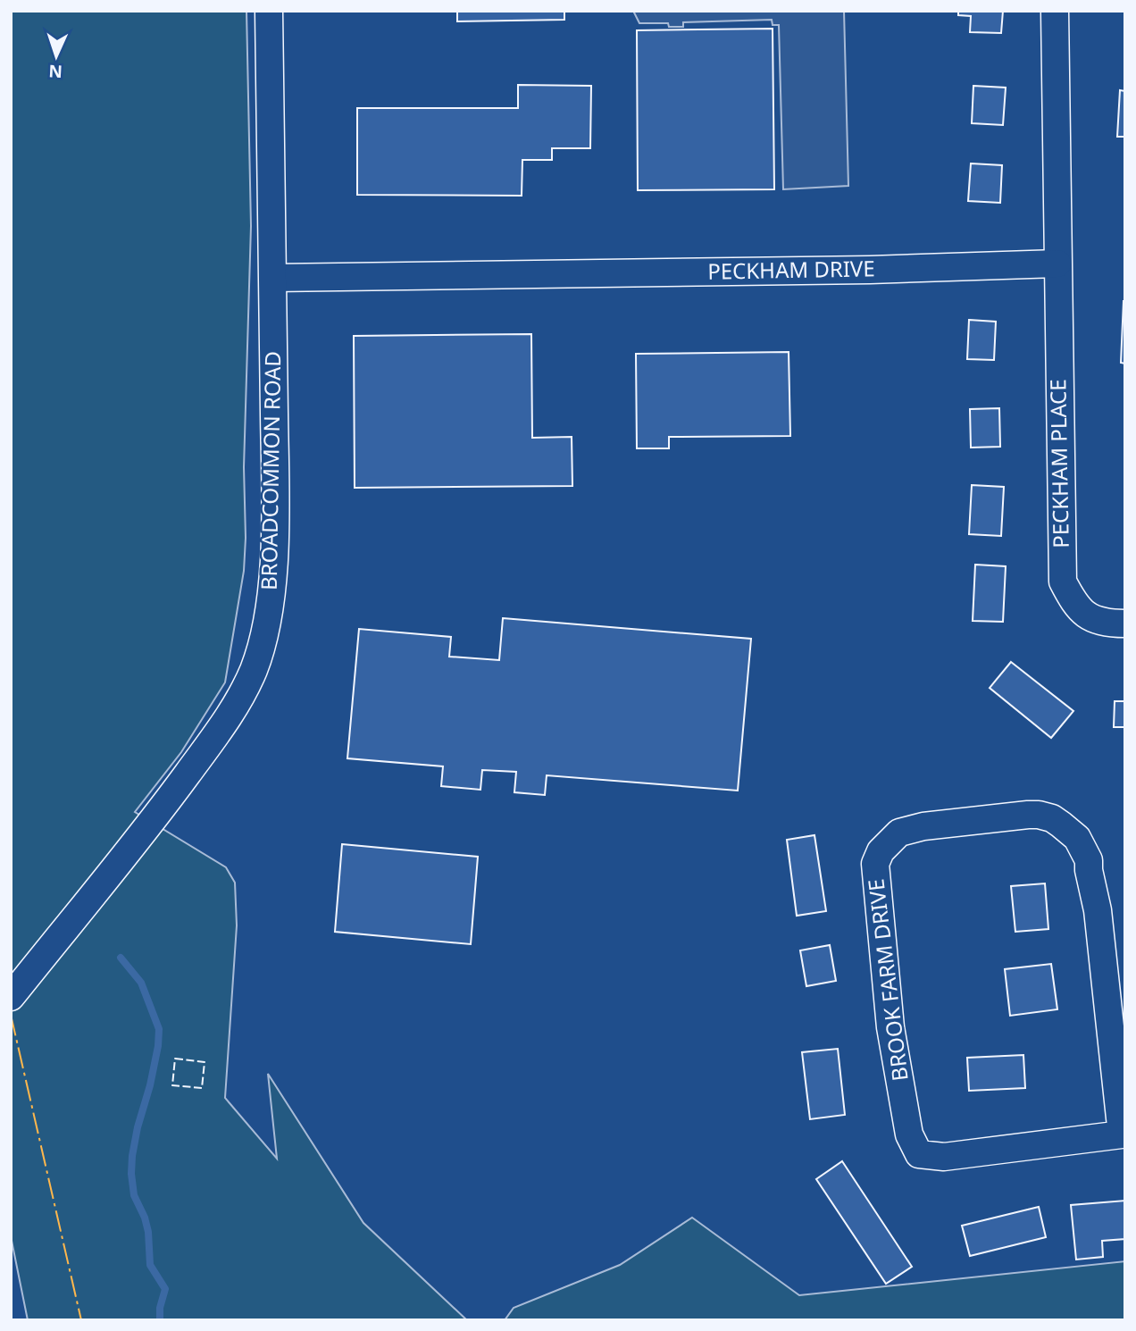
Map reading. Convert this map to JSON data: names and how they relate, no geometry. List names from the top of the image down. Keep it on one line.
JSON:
{"streets":{"street":["PECKHAM DRIVE","PECKHAM PLACE","BROADCOMMON ROAD","BROOK FARM DRIVE"]},"crossings":[["PECKHAM DRIVE","PECKHAM PLACE"],["PECKHAM DRIVE","BROADCOMMON ROAD"]],"north":"bottom"}
